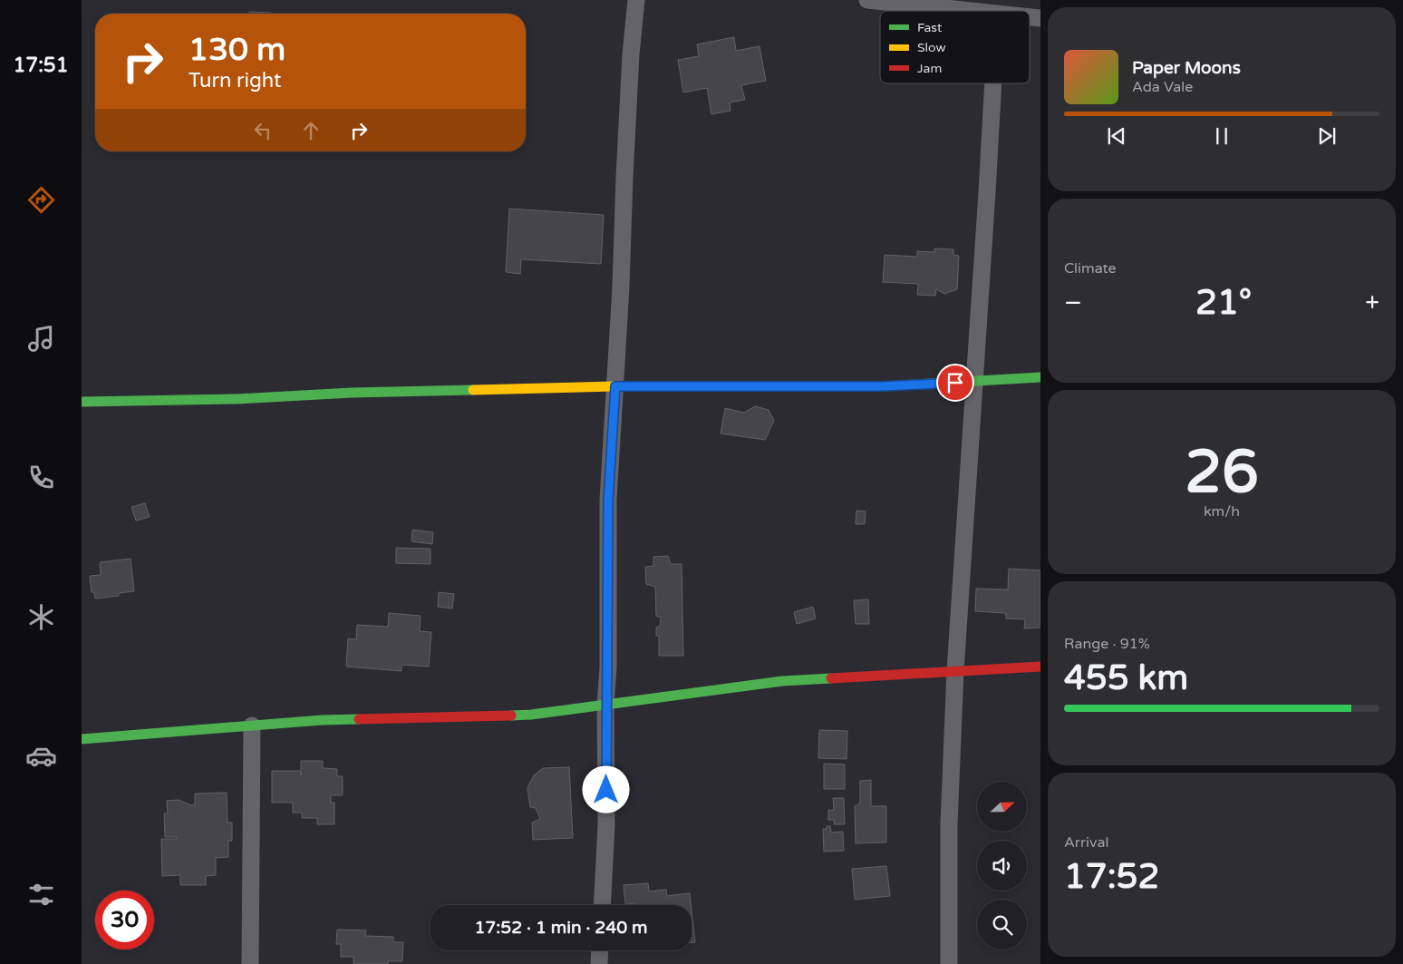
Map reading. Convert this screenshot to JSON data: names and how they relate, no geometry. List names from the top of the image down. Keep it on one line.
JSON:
{"legend":["Fast","Slow","Jam"],"north":"right","page":{"tabs":"17:51","turn":["130 m","Turn right"],"song":["Paper Moons","Ada Vale"],"tile":["Climate",["26","km/h"],["Range · 91%","455 km"],["Arrival","17:52"]],"heat":["−","21°","+"],"limit":"30","trip":"17:52 · 1 min · 240 m"}}
